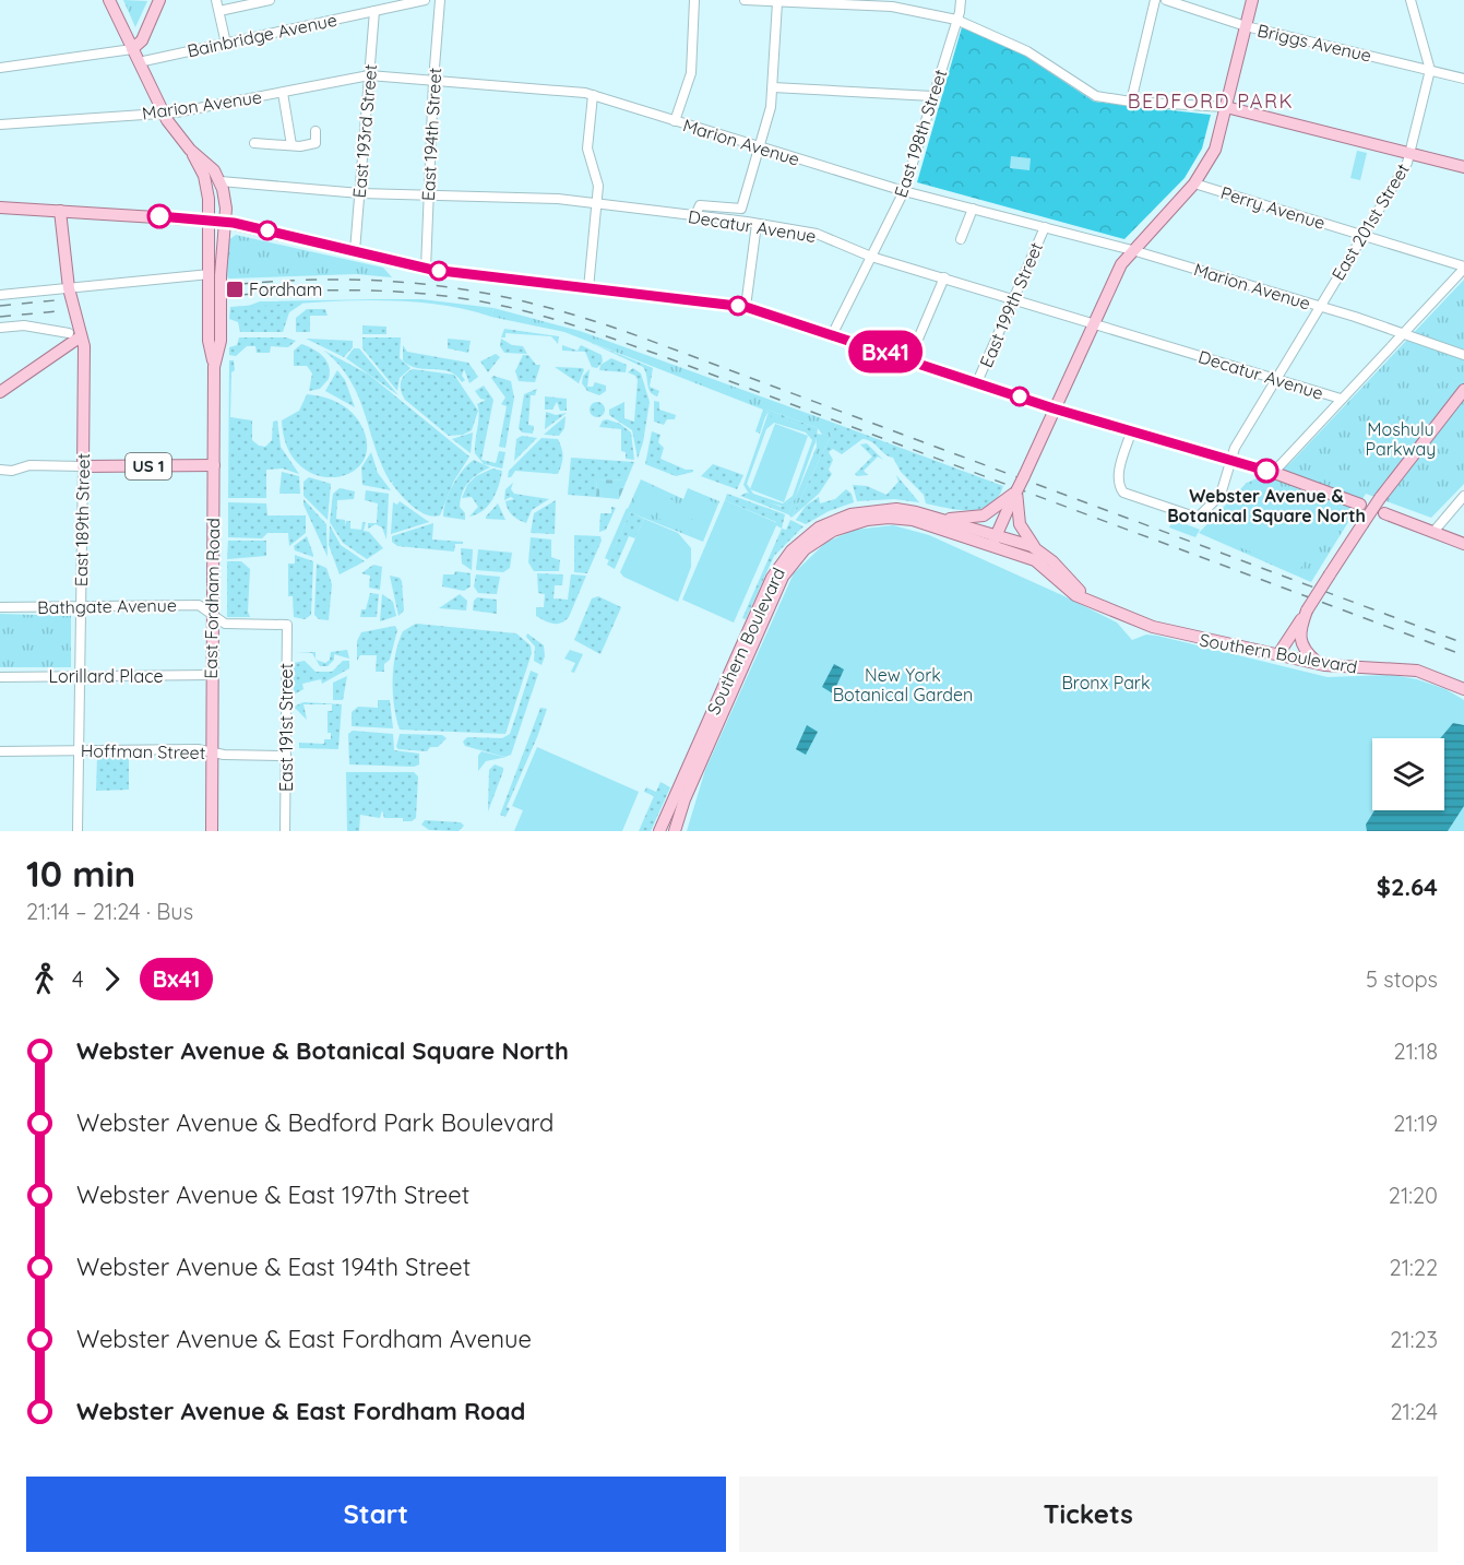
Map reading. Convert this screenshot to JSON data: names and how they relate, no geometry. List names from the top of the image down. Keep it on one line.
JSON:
{"streets":{"main road":["US 1","East 189th Street","East Fordham Road","Southern Boulevard"],"street":["Bainbridge Avenue","Briggs Avenue","Marion Avenue","East 193rd Street","East 198th Street","East 194th Street","Perry Avenue","East 201st Street","Decatur Avenue","East 199th Street","Bathgate Avenue","Lorillard Place","East 191st Street","Hoffman Street"]},"crossings":[["Bainbridge Avenue","East 193rd Street"],["Bainbridge Avenue","East Fordham Road"],["Briggs Avenue","East 201st Street"],["Marion Avenue","East 193rd Street"],["Marion Avenue","East 198th Street"],["Marion Avenue","East 194th Street"],["Marion Avenue","East 201st Street"],["Marion Avenue","East 199th Street"],["Marion Avenue","East Fordham Road"],["East 193rd Street","Decatur Avenue"],["East 198th Street","Decatur Avenue"],["East 194th Street","Decatur Avenue"],["Perry Avenue","East 201st Street"],["East 201st Street","Decatur Avenue"],["Decatur Avenue","East 199th Street"],["Decatur Avenue","East Fordham Road"],["US 1","East 189th Street"],["US 1","East Fordham Road"],["East 189th Street","Bathgate Avenue"],["East 189th Street","Lorillard Place"],["East 189th Street","Hoffman Street"],["East Fordham Road","Bathgate Avenue"],["East Fordham Road","Lorillard Place"],["East Fordham Road","Hoffman Street"],["Bathgate Avenue","East 191st Street"],["East 191st Street","Hoffman Street"]],"districts":["BEDFORD PARK"],"parks":["Moshulu Parkway","New York Botanical Garden","Bronx Park"],"places":{"transit":["Fordham"],"other":["Webster Avenue & Botanical Square North"]},"lines":["bus line Bx41"],"page":{"on_map":"Bx41","heading":["10 min","21:14 – 21:24 · Bus","$2.64"],"legs":["4","Bx41","5 stops"],"list":[{"name":"Webster Avenue & Botanical Square North","value":"21:18"},{"name":"Webster Avenue & Bedford Park Boulevard","value":"21:19"},{"name":"Webster Avenue & East 197th Street","value":"21:20"},{"name":"Webster Avenue & East 194th Street","value":"21:22"},{"name":"Webster Avenue & East Fordham Avenue","value":"21:23"},{"name":"Webster Avenue & East Fordham Road","value":"21:24"}],"buttons":["Start","Tickets"]}}
